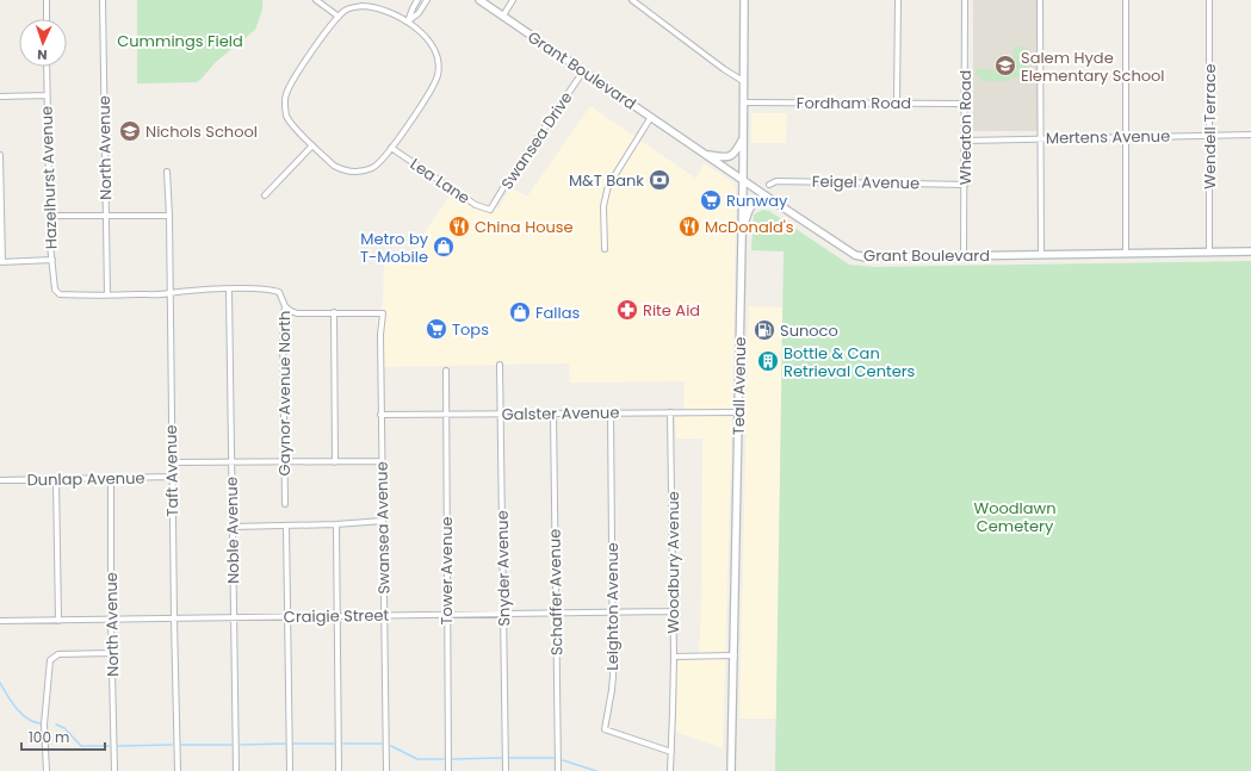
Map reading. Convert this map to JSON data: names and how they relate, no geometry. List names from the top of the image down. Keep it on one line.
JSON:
{"streets":{"street":["Grant Boulevard","Fordham Road","Wendell Terrace","Wheaton Road","Mertens Avenue","Swansea Drive","North Avenue","Hazelhurst Avenue","Lea Lane","Feigel Avenue","Teall Avenue","Gaynor Avenue North","Galster Avenue","Taft Avenue","Dunlap Avenue","Swansea Avenue","Noble Avenue","Woodbury Avenue","Snyder Avenue","Tower Avenue","Schaffer Avenue","Leighton Avenue","Craigie Street"]},"crossings":[["Grant Boulevard","Wendell Terrace"],["Grant Boulevard","Wheaton Road"],["Grant Boulevard","Swansea Drive"],["Grant Boulevard","Teall Avenue"],["Fordham Road","Wheaton Road"],["Fordham Road","Teall Avenue"],["Wendell Terrace","Mertens Avenue"],["Wheaton Road","Mertens Avenue"],["Wheaton Road","Feigel Avenue"],["Swansea Drive","Lea Lane"],["North Avenue","Hazelhurst Avenue"],["North Avenue","Dunlap Avenue"],["North Avenue","Craigie Street"],["Teall Avenue","Galster Avenue"],["Gaynor Avenue North","Noble Avenue"],["Galster Avenue","Swansea Avenue"],["Galster Avenue","Woodbury Avenue"],["Galster Avenue","Snyder Avenue"],["Galster Avenue","Tower Avenue"],["Galster Avenue","Schaffer Avenue"],["Galster Avenue","Leighton Avenue"],["Taft Avenue","Dunlap Avenue"],["Taft Avenue","Craigie Street"],["Swansea Avenue","Craigie Street"],["Noble Avenue","Craigie Street"],["Woodbury Avenue","Leighton Avenue"],["Woodbury Avenue","Craigie Street"],["Snyder Avenue","Craigie Street"],["Tower Avenue","Craigie Street"],["Schaffer Avenue","Craigie Street"],["Leighton Avenue","Craigie Street"]],"parks":["Cummings Field","Woodlawn Cemetery"],"places":{"school or university":["Salem Hyde Elementary School","Nichols School"],"bank":["M&T Bank"],"supermarket":["Runway","Tops"],"restaurant":["China House","McDonald's"],"shop":["Metro by T-Mobile","Fallas"],"pharmacy":["Rite Aid"],"fuel station":["Sunoco"],"building":["Bottle & Can Retrieval Centers"]},"scale_bar":"100 m","north":"bottom"}
